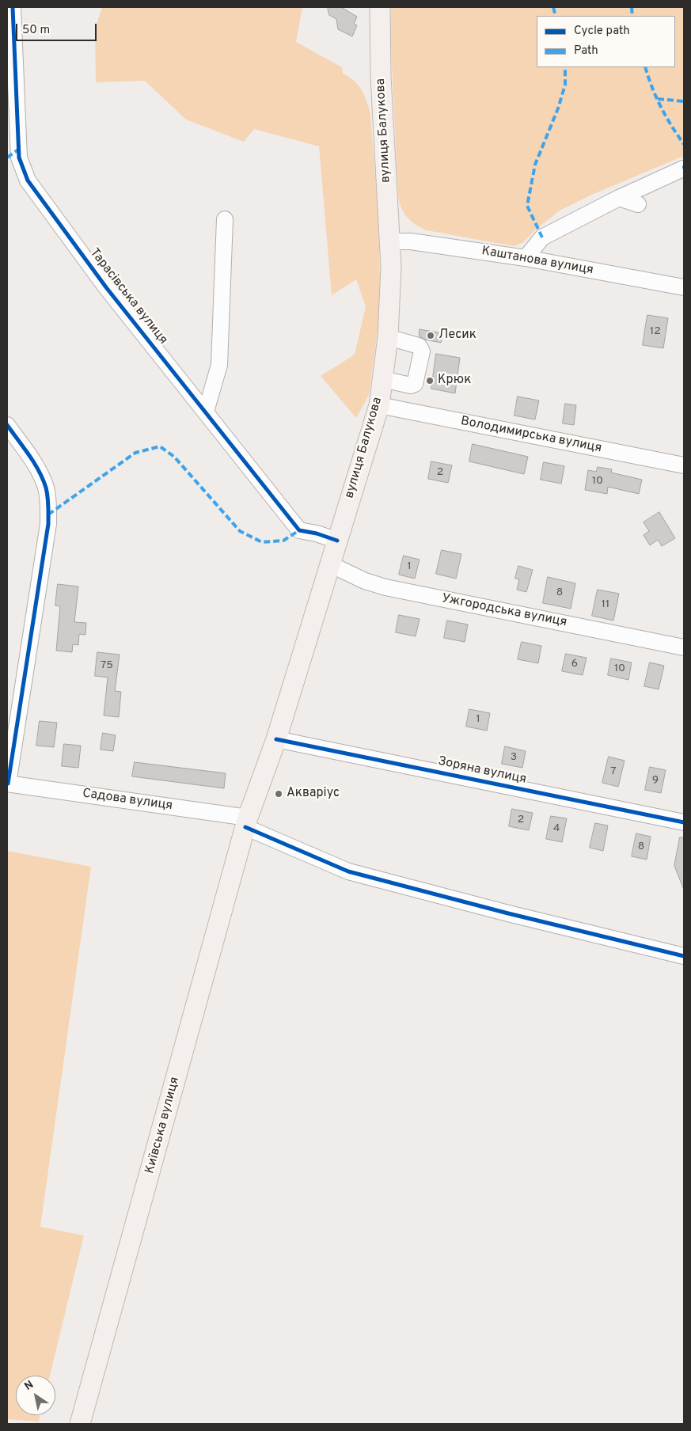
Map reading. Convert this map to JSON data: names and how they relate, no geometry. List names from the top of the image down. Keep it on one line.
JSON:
{"streets":{"main road":["вулиця Балукова","Київська вулиця"],"street":["Каштанова вулиця","Тарасівська вулиця","Володимирська вулиця","Ужгородська вулиця","Зоряна вулиця","Садова вулиця"]},"crossings":[["вулиця Балукова","Каштанова вулиця"],["вулиця Балукова","Тарасівська вулиця"],["вулиця Балукова","Володимирська вулиця"],["вулиця Балукова","Ужгородська вулиця"],["вулиця Балукова","Зоряна вулиця"],["вулиця Балукова","Садова вулиця"],["вулиця Балукова","Київська вулиця"],["Садова вулиця","Київська вулиця"]],"places":["Лесик","Крюк","Акваріус"],"house_numbers":["12","2","10","1","8","11","6","75","10","1","3","7","9","2","4","8"],"legend":["Cycle path","Path"],"scale_bar":"50 m","north":"top left"}
